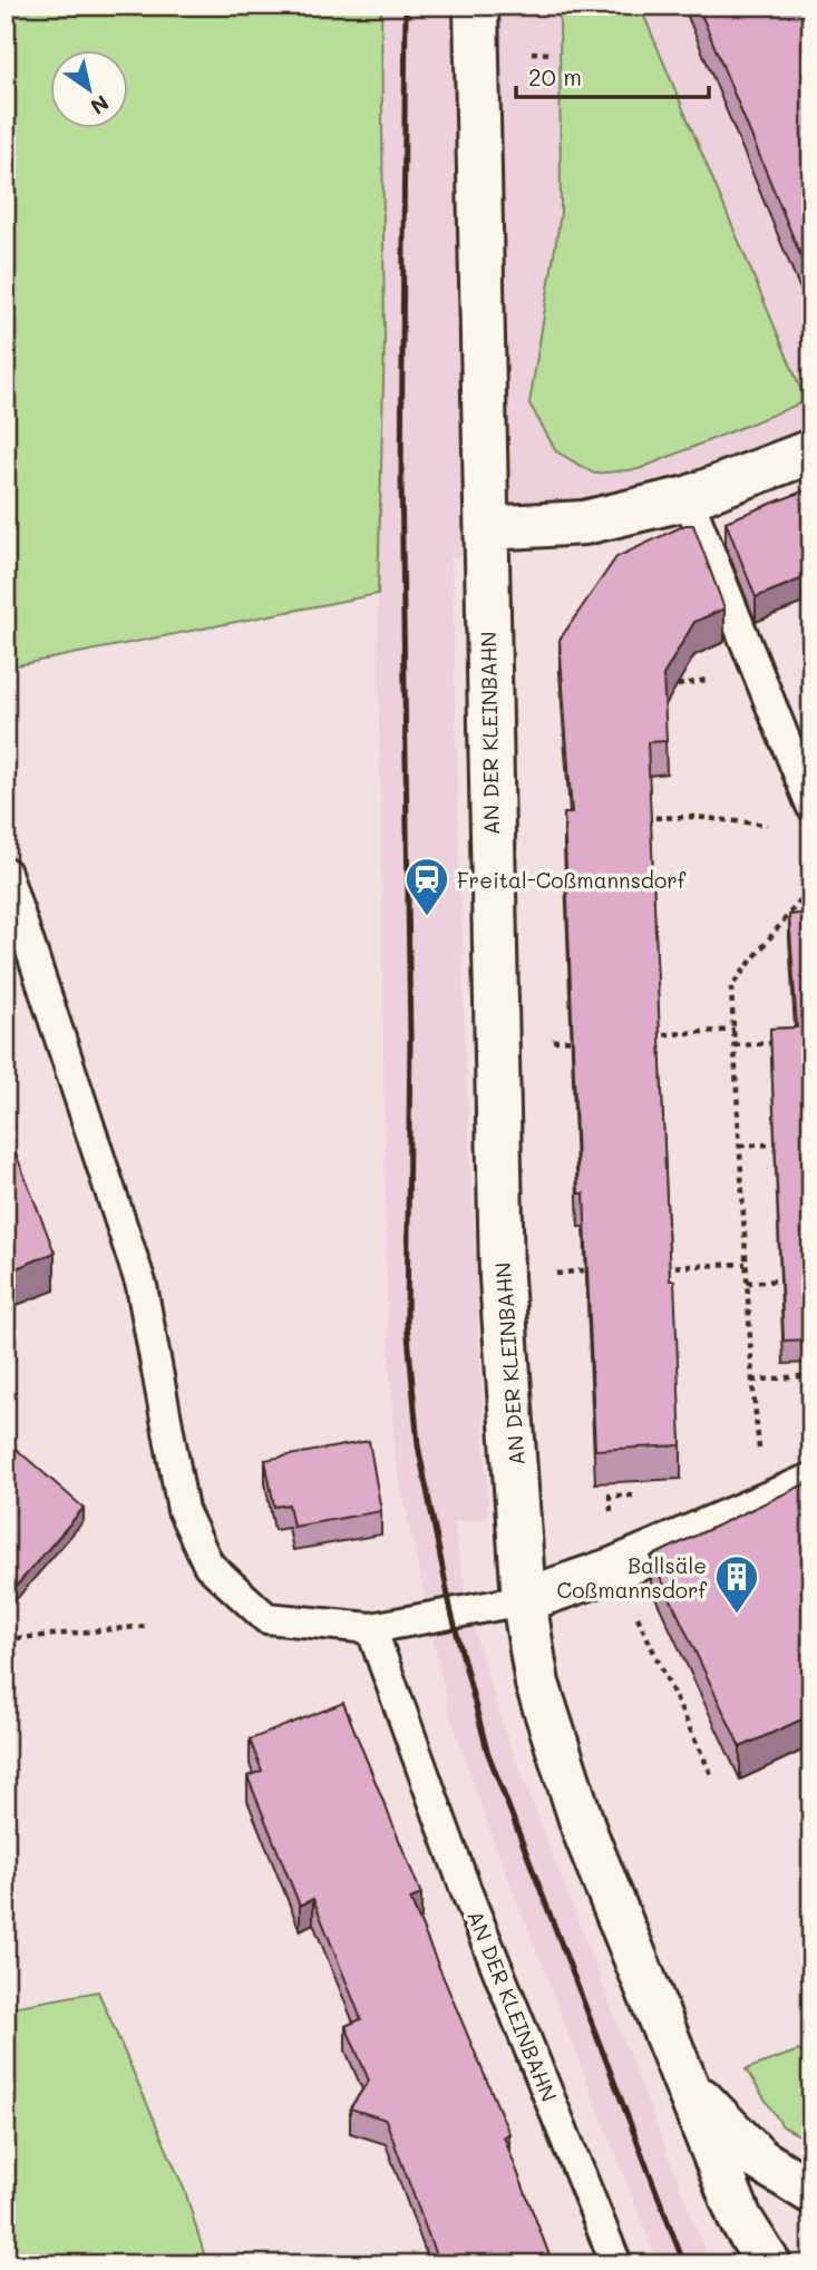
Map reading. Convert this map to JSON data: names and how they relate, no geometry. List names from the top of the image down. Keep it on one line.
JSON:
{"streets":{"street":["AN DER KLEINBAHN"]},"places":{"station":["Freital-Coßmannsdorf"],"building":["Ballsäle Coßmannsdorf"]},"scale_bar":"20 m","north":"bottom right"}
